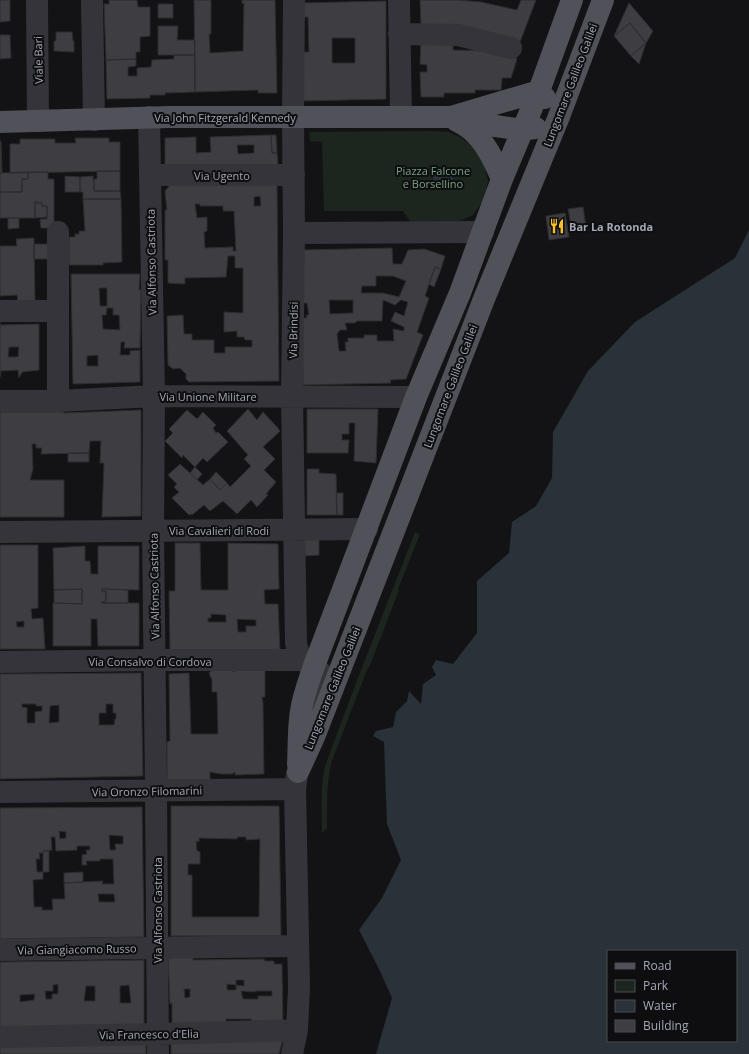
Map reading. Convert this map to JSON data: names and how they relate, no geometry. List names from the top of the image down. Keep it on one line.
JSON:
{"streets":{"main road":["Lungomare Galileo Galilei","Via John Fitzgerald Kennedy"],"street":["Viale Bari","Via Ugento","Via Alfonso Castriota","Via Brindisi","Via Unione Militare","Via Cavalieri di Rodi","Via Consalvo di Cordova","Via Oronzo Filomarini","Via Giangiacomo Russo","Via Francesco d'Elia"]},"crossings":[["Viale Bari","Via John Fitzgerald Kennedy"],["Lungomare Galileo Galilei","Via Brindisi"],["Lungomare Galileo Galilei","Via Unione Militare"],["Lungomare Galileo Galilei","Via Cavalieri di Rodi"],["Lungomare Galileo Galilei","Via Consalvo di Cordova"],["Lungomare Galileo Galilei","Via Oronzo Filomarini"],["Lungomare Galileo Galilei","Via Giangiacomo Russo"],["Lungomare Galileo Galilei","Via Francesco d'Elia"],["Via John Fitzgerald Kennedy","Via Alfonso Castriota"],["Via John Fitzgerald Kennedy","Via Brindisi"],["Via Ugento","Via Alfonso Castriota"],["Via Ugento","Via Brindisi"],["Via Alfonso Castriota","Via Unione Militare"],["Via Alfonso Castriota","Via Cavalieri di Rodi"],["Via Alfonso Castriota","Via Consalvo di Cordova"],["Via Alfonso Castriota","Via Oronzo Filomarini"],["Via Alfonso Castriota","Via Giangiacomo Russo"],["Via Alfonso Castriota","Via Francesco d'Elia"],["Via Brindisi","Via Unione Militare"],["Via Brindisi","Via Cavalieri di Rodi"],["Via Brindisi","Via Consalvo di Cordova"]],"parks":["Piazza Falcone e Borsellino"],"places":{"restaurant":["Bar La Rotonda"]},"legend":["Road","Park","Water","Building"]}
